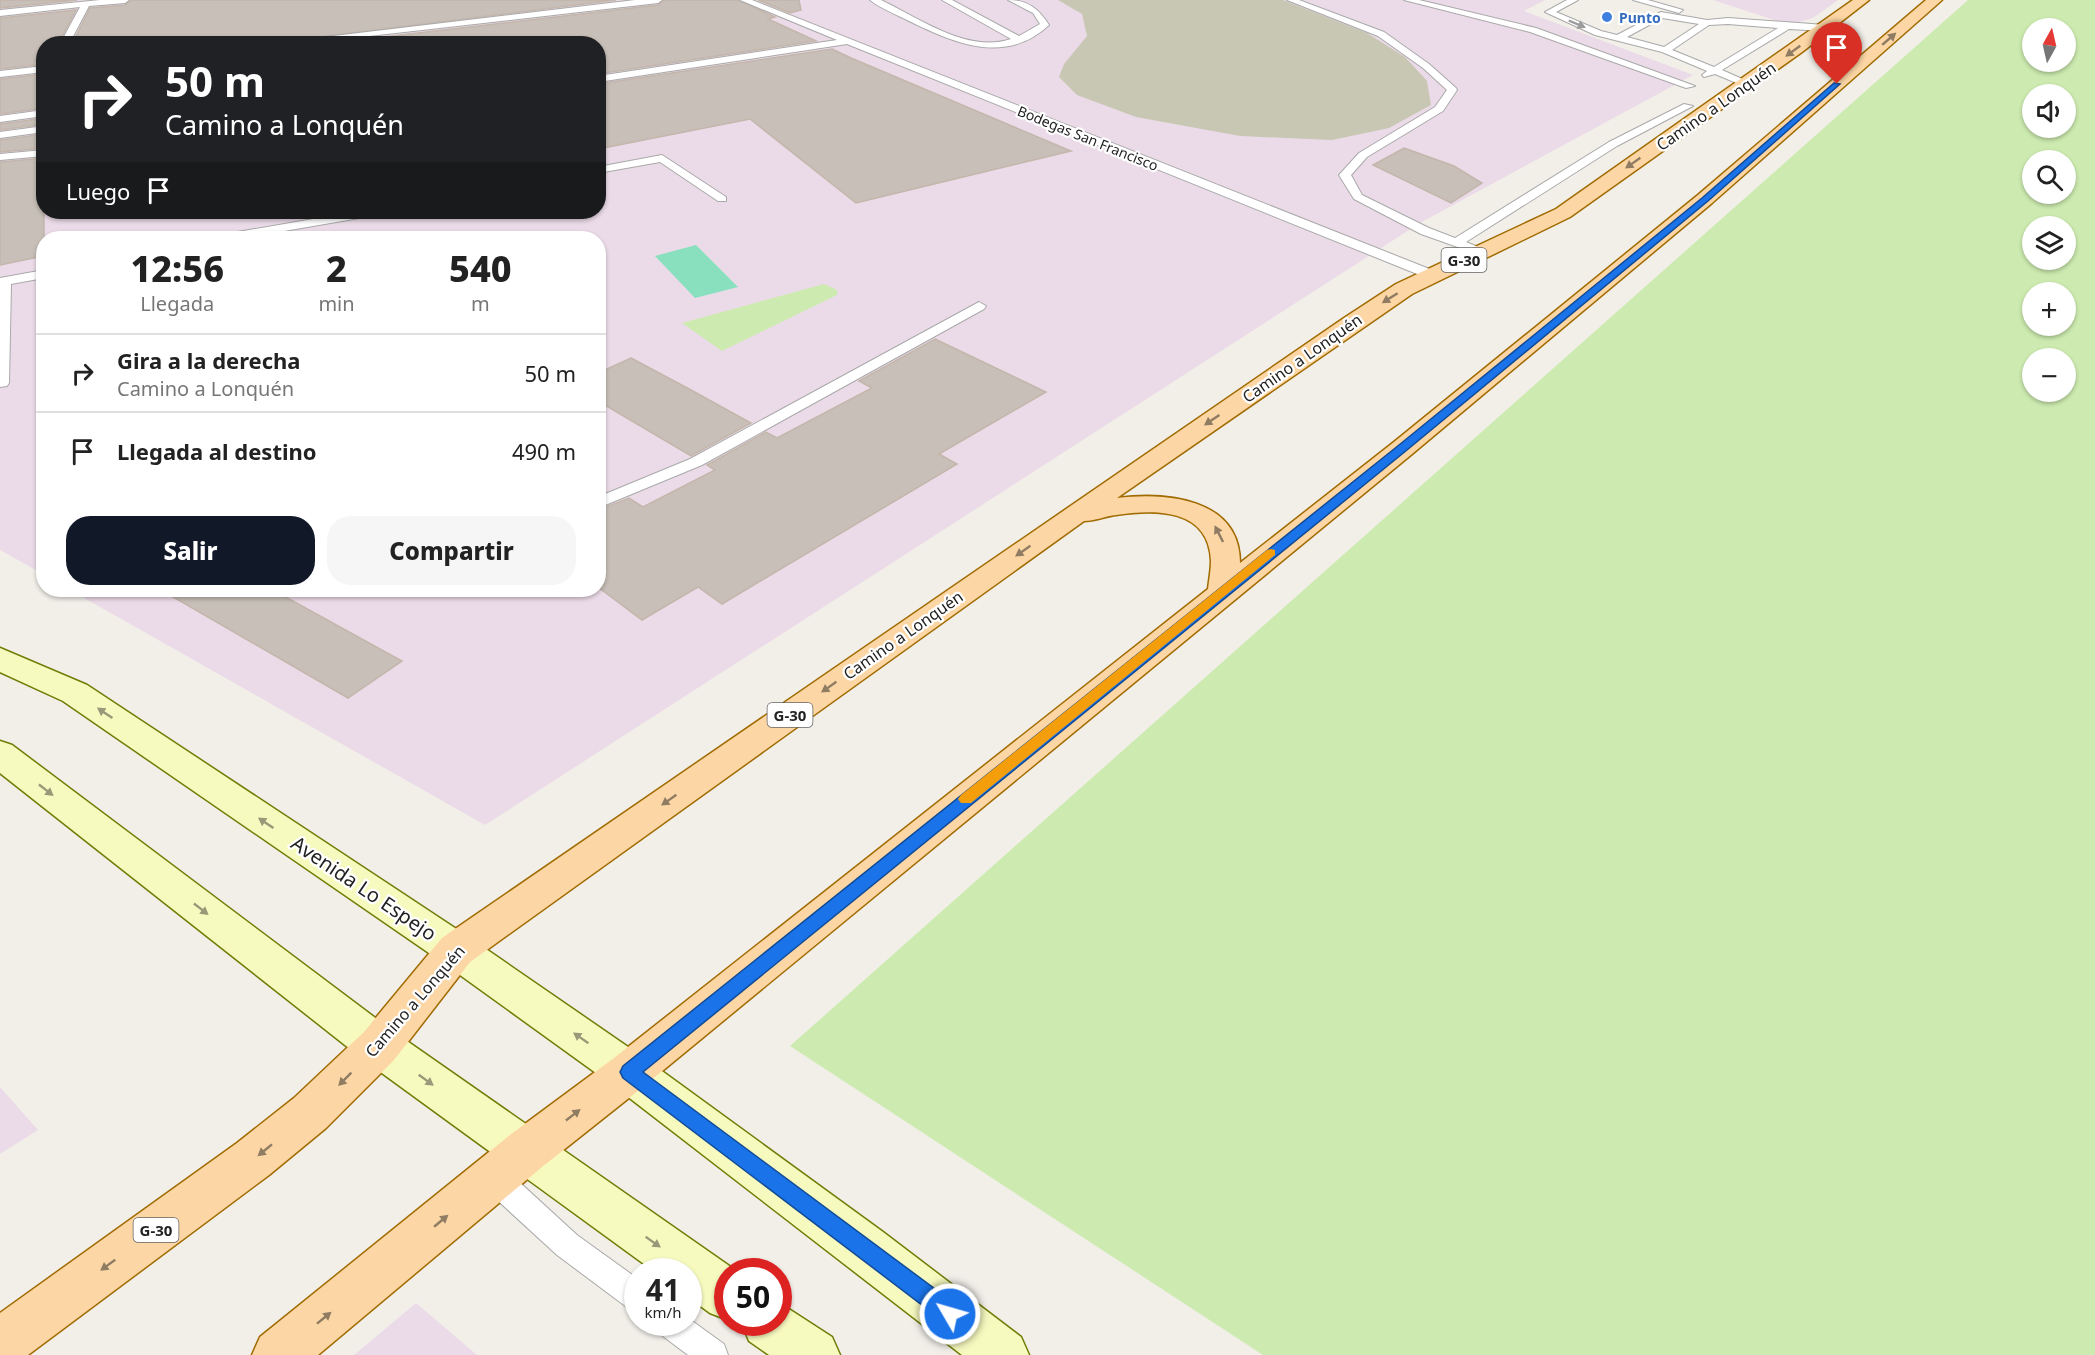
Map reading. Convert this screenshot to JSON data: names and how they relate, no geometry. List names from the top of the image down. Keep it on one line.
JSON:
{"streets":{"main road":["Camino a Lonquén","G-30","Avenida Lo Espejo"],"lane":["Bodegas San Francisco"]},"crossings":[["Camino a Lonquén","Bodegas San Francisco"],["Camino a Lonquén","Avenida Lo Espejo"]],"places":["Punto"],"north":"top","page":{"map_buttons":["+","−"],"turn":["50 m","Camino a Lonquén"],"then":"Luego","eta":["12:56","Llegada","2","min","540","m"],"list":[{"name":"Gira a la derecha","note":"Camino a Lonquén","value":"50 m"},{"name":"Llegada al destino","value":"490 m"}],"buttons":["Salir","Compartir"],"speed":"41 km/h","limit":"50"}}
